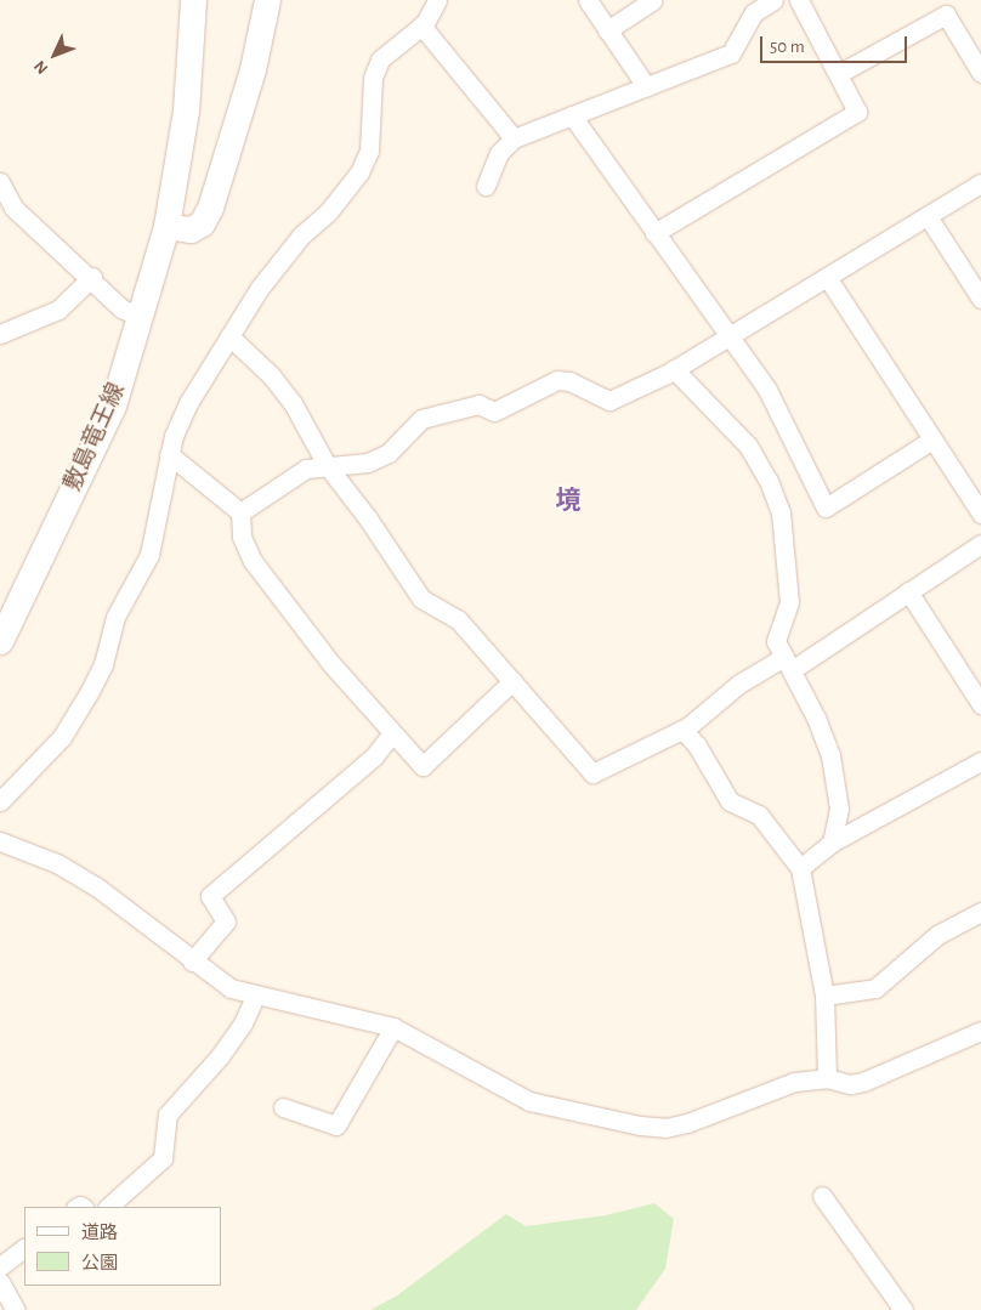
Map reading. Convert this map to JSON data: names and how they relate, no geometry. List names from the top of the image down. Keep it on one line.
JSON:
{"streets":{"main road":["敷島竜王線"]},"districts":["境"],"legend":["道路","公園"],"scale_bar":"50 m","north":"bottom left"}
